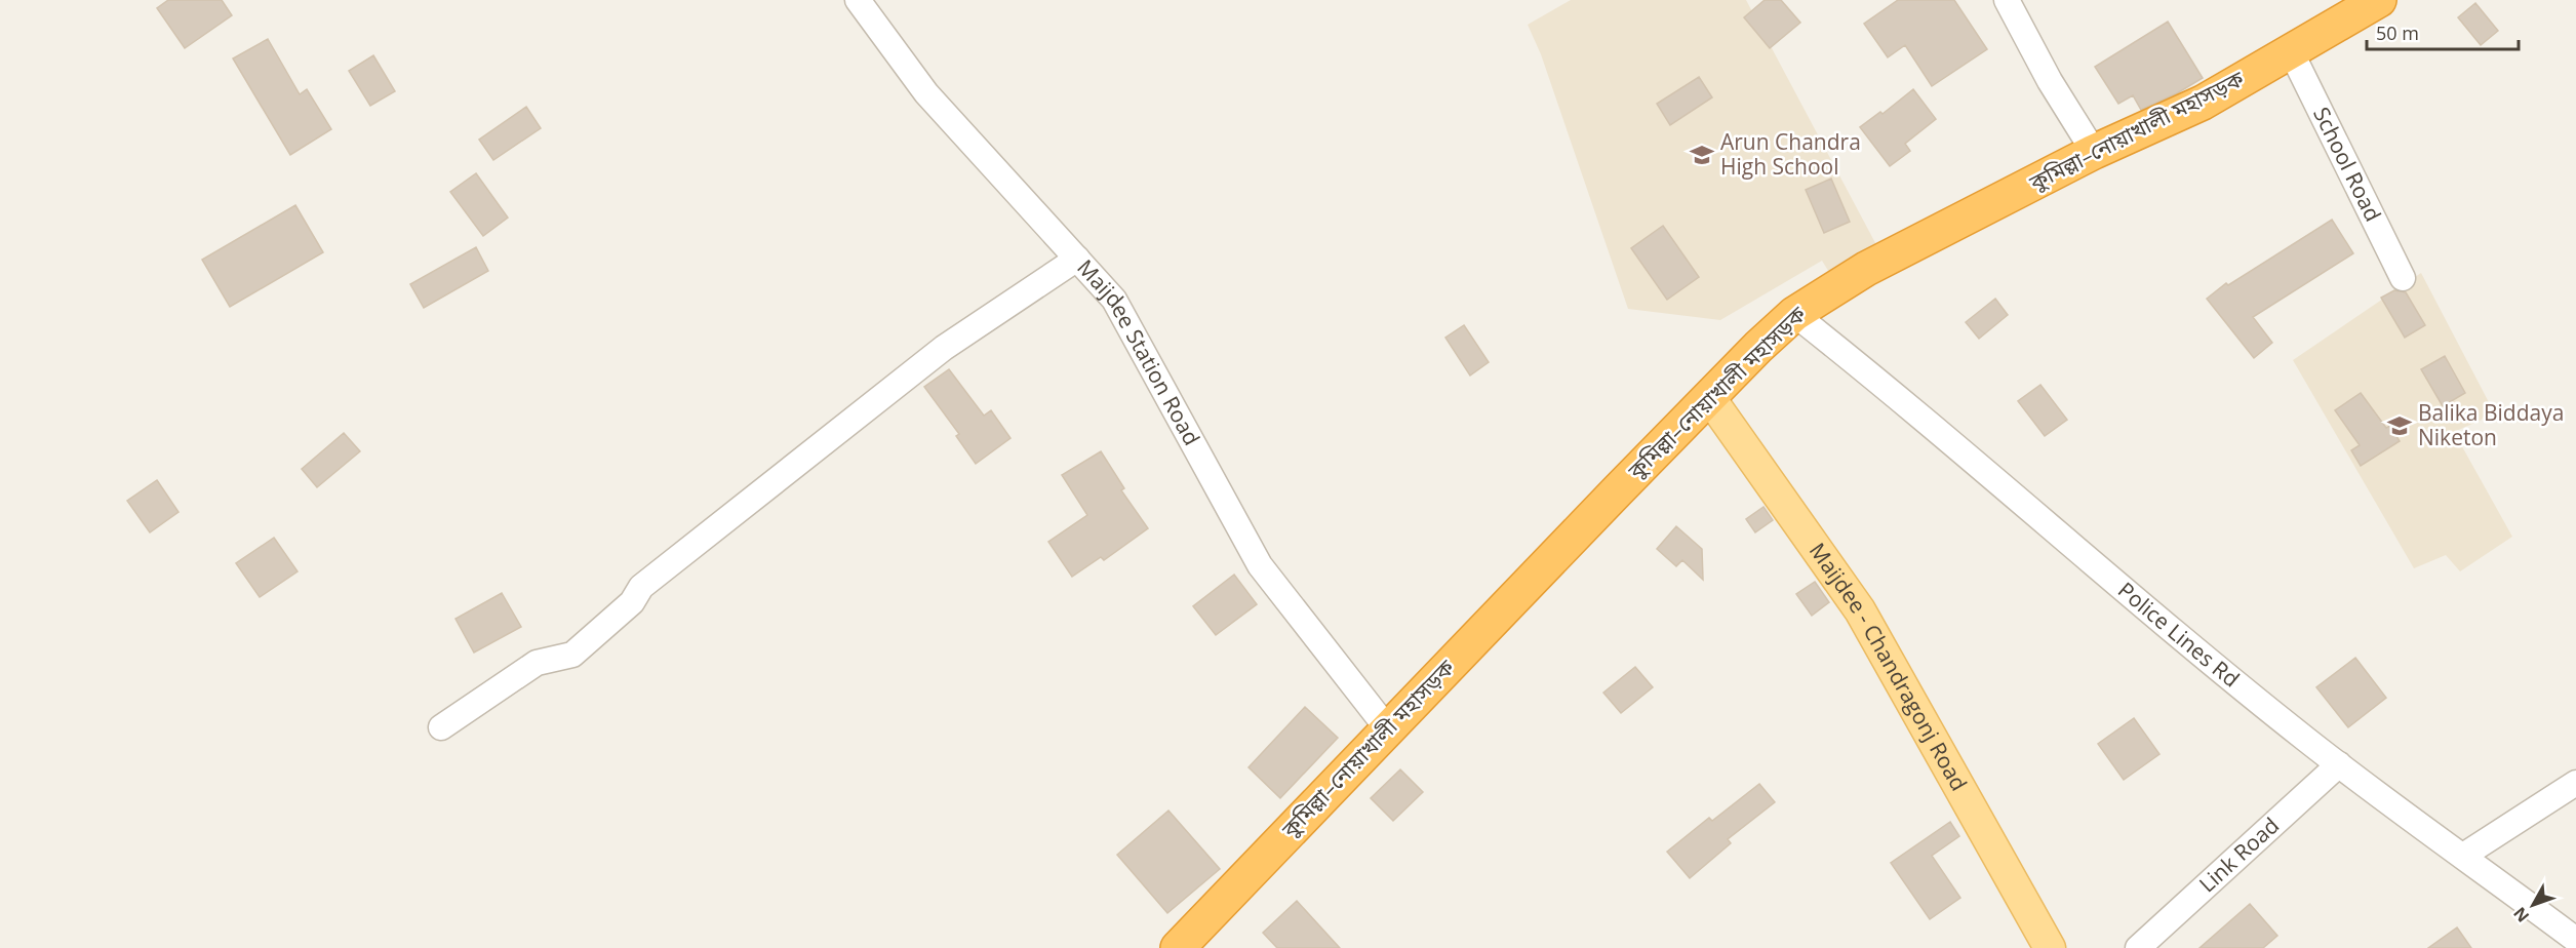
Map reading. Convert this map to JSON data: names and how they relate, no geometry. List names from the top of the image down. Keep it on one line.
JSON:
{"streets":{"highway":["কুমিল্লা–নোয়াখালী মহাসড়ক"],"main road":["Maijdee - Chandragonj Road"],"street":["School Road","Maijdee Station Road","Police Lines Rd","Link Road"]},"crossings":[["কুমিল্লা–নোয়াখালী মহাসড়ক","School Road"],["কুমিল্লা–নোয়াখালী মহাসড়ক","Maijdee Station Road"],["কুমিল্লা–নোয়াখালী মহাসড়ক","Police Lines Rd"],["কুমিল্লা–নোয়াখালী মহাসড়ক","Maijdee - Chandragonj Road"],["Police Lines Rd","Link Road"]],"places":{"school or university":["Arun Chandra High School","Balika Biddaya Niketon"]},"scale_bar":"50 m","north":"bottom left"}
